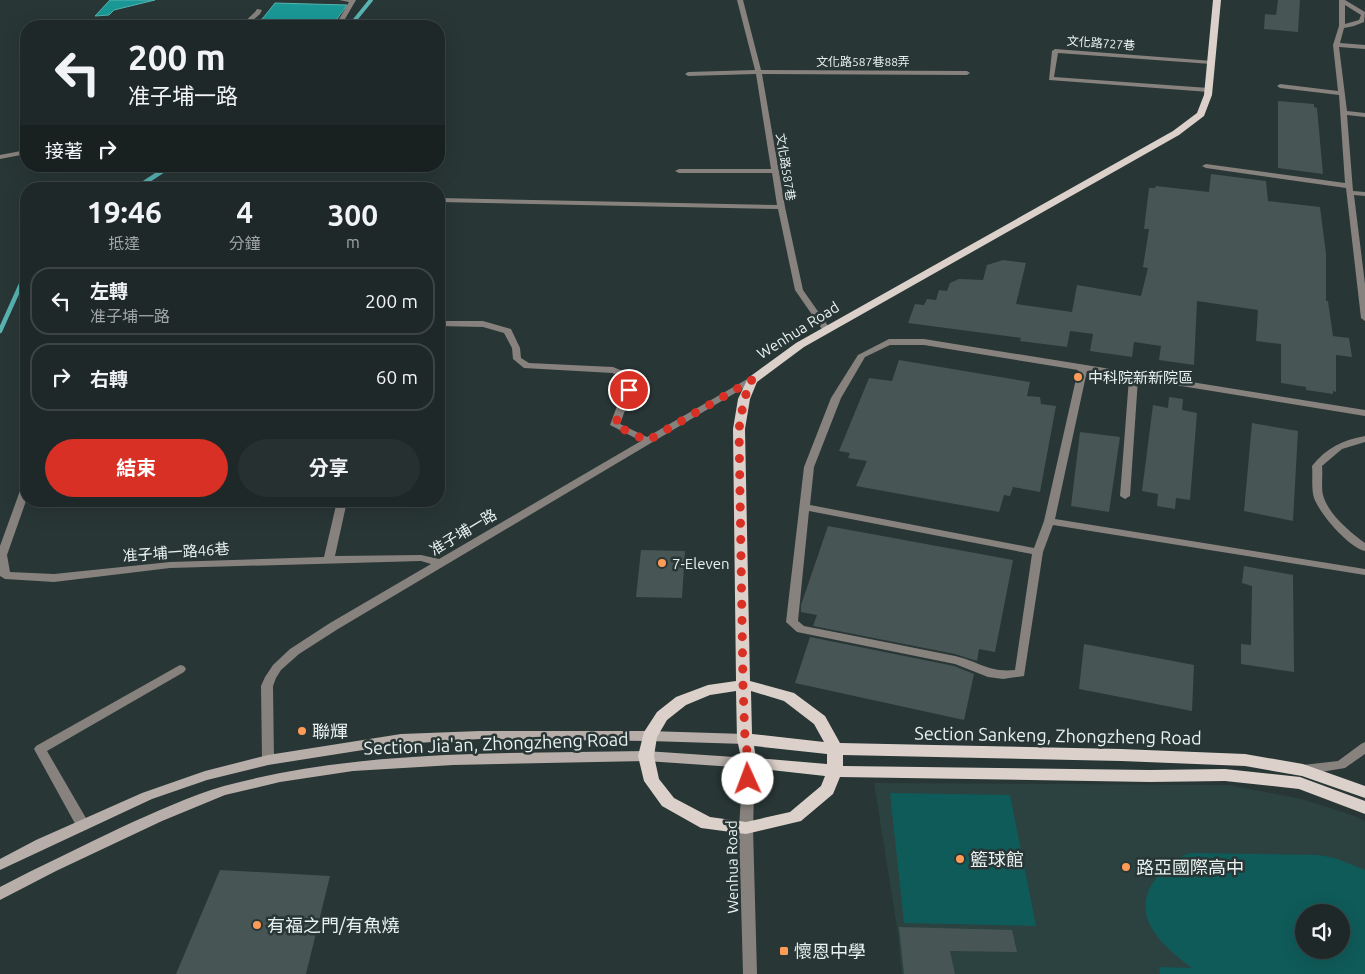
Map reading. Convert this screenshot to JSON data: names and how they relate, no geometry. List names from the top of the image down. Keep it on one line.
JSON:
{"streets":{"main road":["Wenhua Road","Section Sankeng, Zhongzheng Road","Section Jia'an, Zhongzheng Road"],"street":["文化路727巷","文化路587巷88弄","文化路587巷","准子埔一路","准子埔一路46巷"]},"crossings":[["文化路727巷","Wenhua Road"],["文化路587巷88弄","文化路587巷"],["文化路587巷","Wenhua Road"],["Wenhua Road","准子埔一路"],["Wenhua Road","Section Sankeng, Zhongzheng Road"],["Wenhua Road","Section Jia'an, Zhongzheng Road"],["准子埔一路","准子埔一路46巷"],["准子埔一路","Section Jia'an, Zhongzheng Road"],["Section Sankeng, Zhongzheng Road","Section Jia'an, Zhongzheng Road"]],"places":{"other":["中科院新新院區","7-Eleven","聯輝","籃球館","路亞國際高中","有福之門/有魚燒"],"transit":["懷恩中學"]},"page":{"turn":["200 m","准子埔一路"],"then":"接著","eta":["19:46","抵達","4","分鐘","300","m"],"list":[{"name":"左轉","note":"准子埔一路","value":"200 m"},{"name":"右轉","value":"60 m"}],"buttons":["結束","分享"]}}
